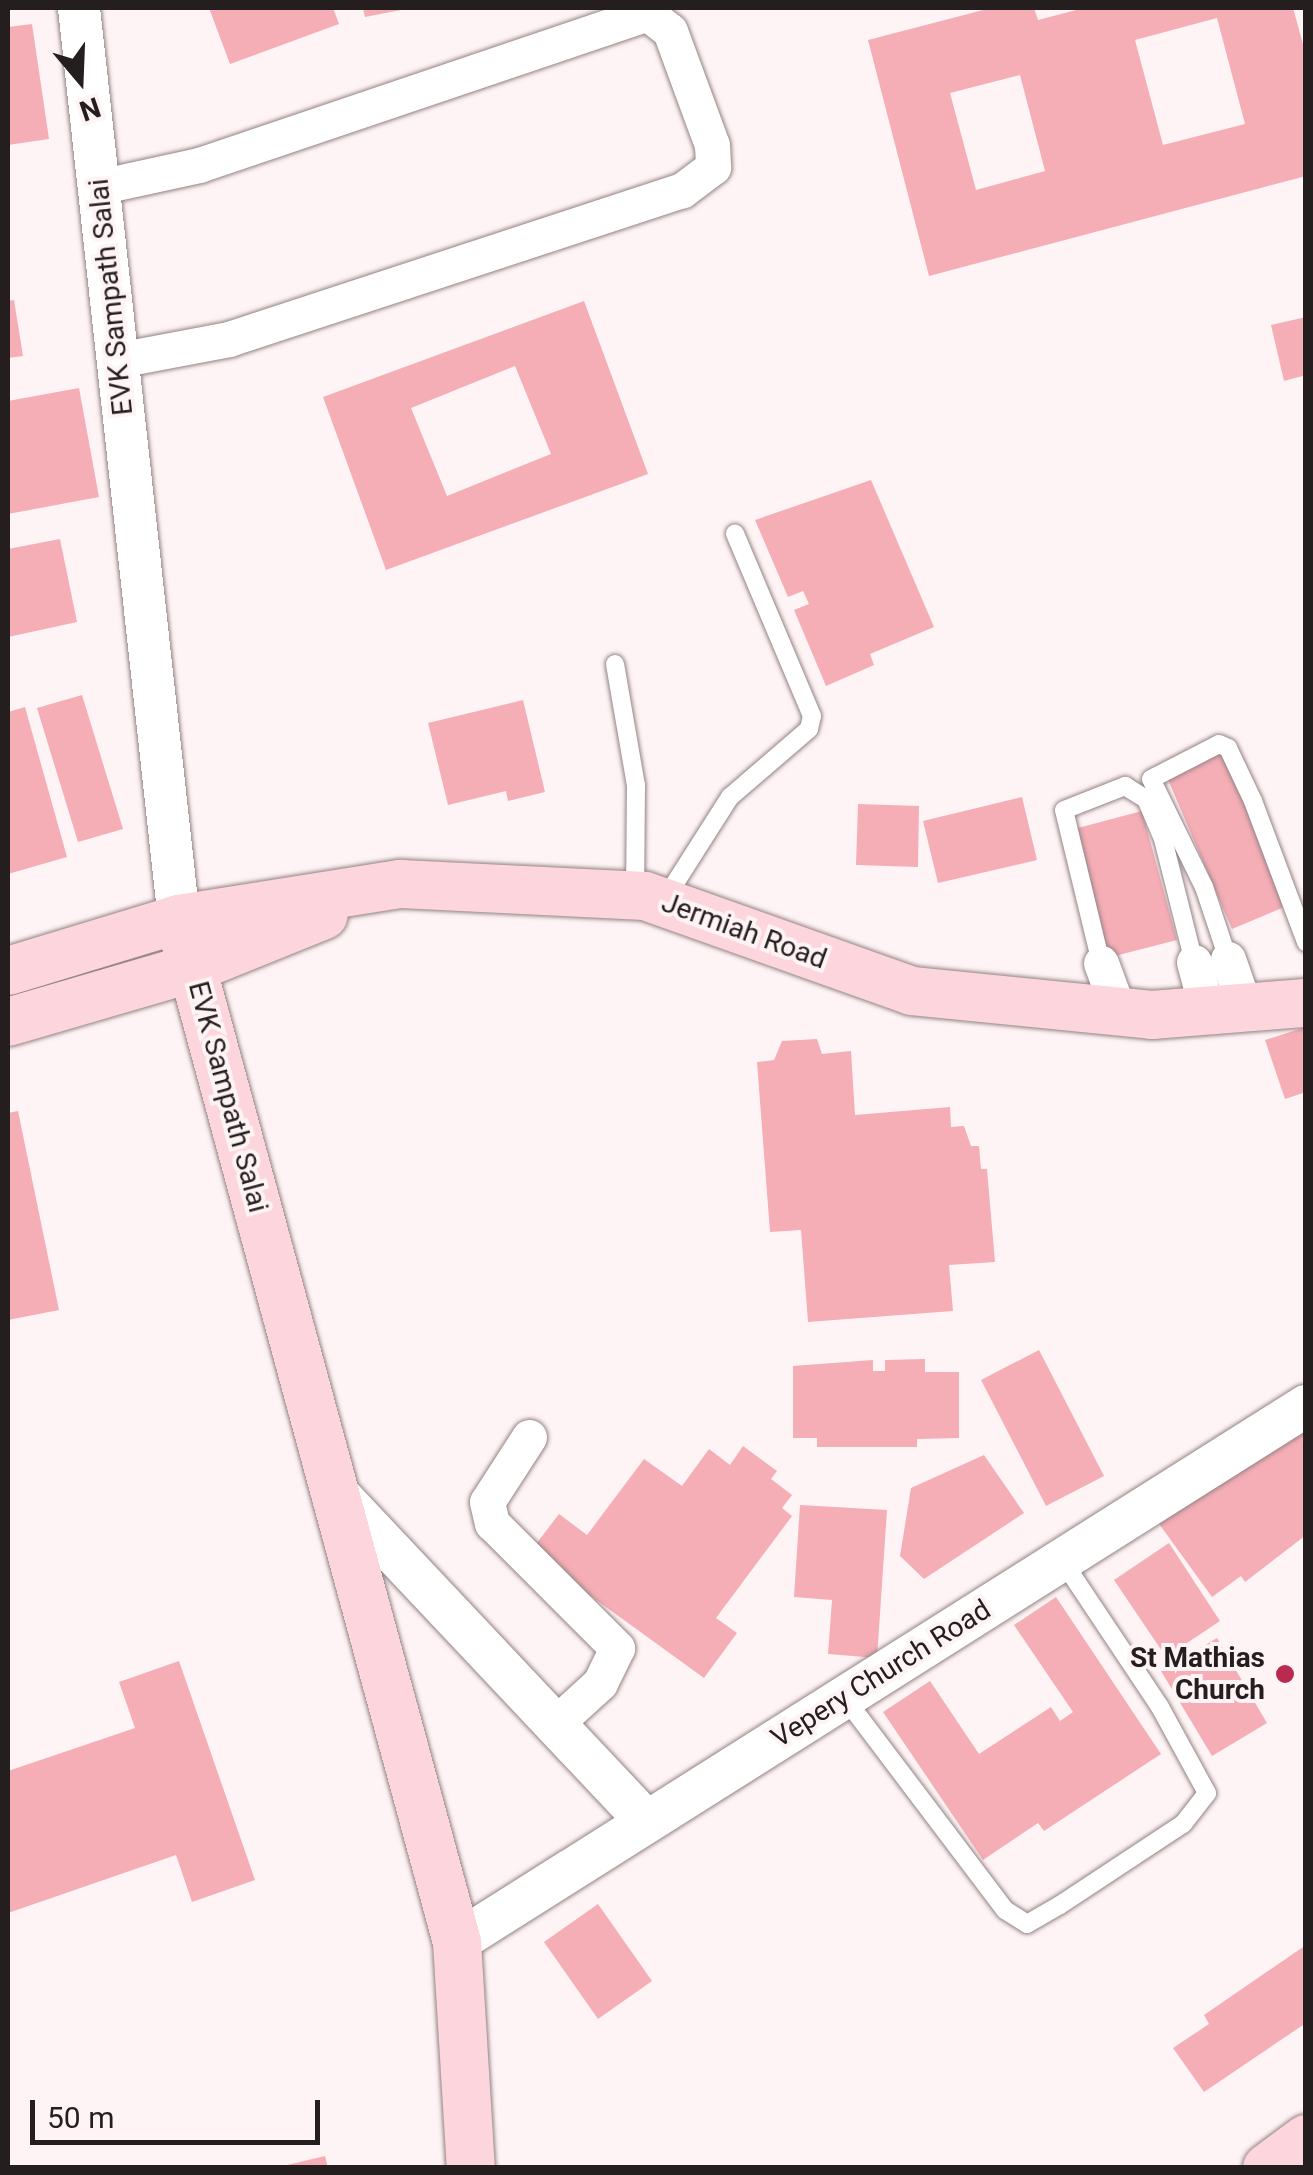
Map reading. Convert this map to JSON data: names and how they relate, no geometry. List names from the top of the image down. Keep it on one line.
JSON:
{"streets":{"main road":["EVK Sampath Salai","Jermiah Road"],"street":["Vepery Church Road"]},"crossings":[["EVK Sampath Salai","Jermiah Road"],["EVK Sampath Salai","Vepery Church Road"]],"places":["St Mathias Church"],"scale_bar":"50 m","north":"bottom"}
